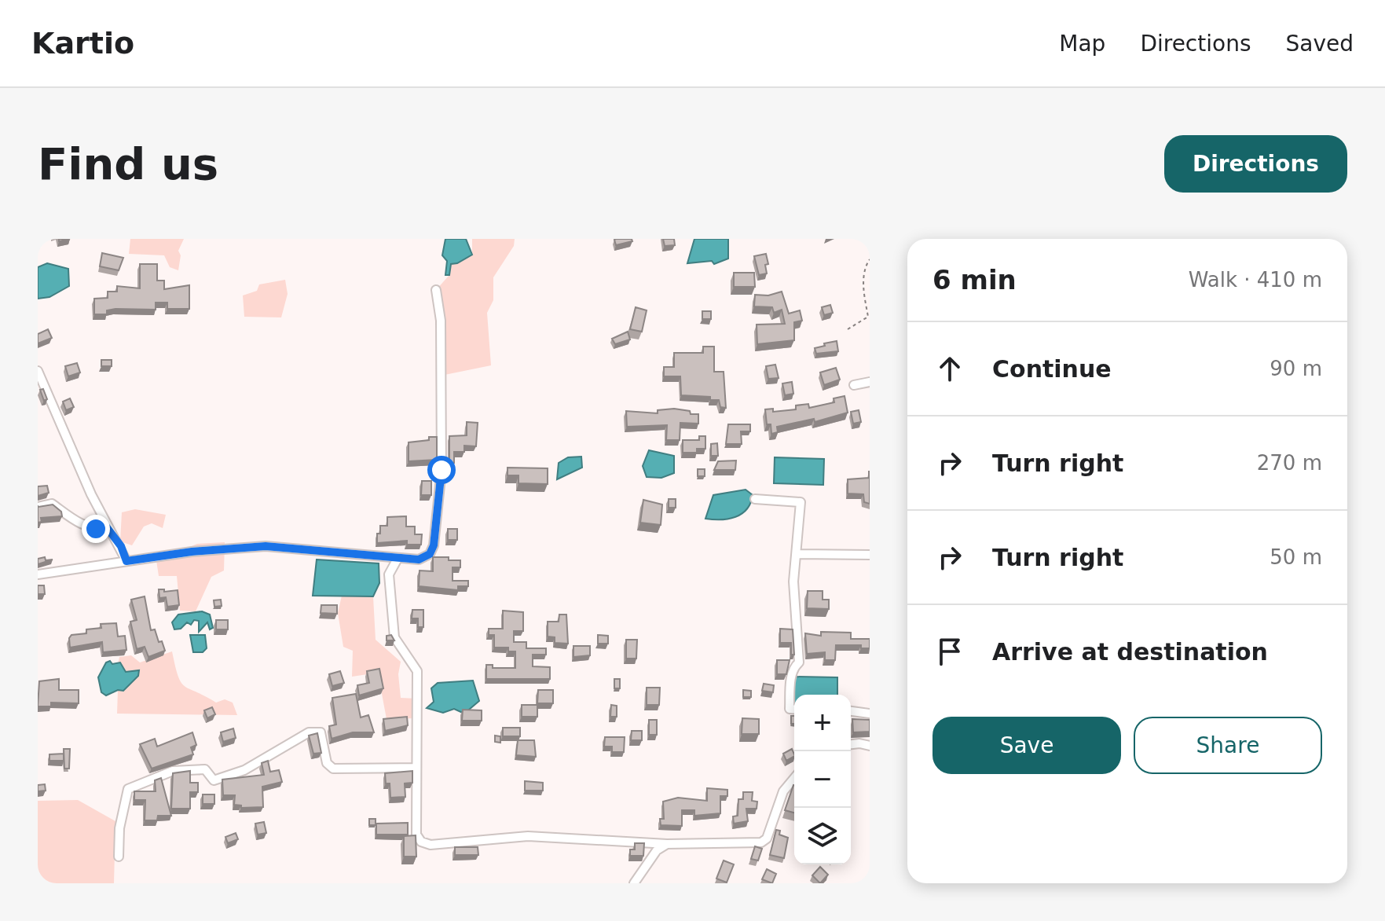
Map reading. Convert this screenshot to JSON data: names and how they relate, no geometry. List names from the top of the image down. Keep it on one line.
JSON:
{"page":{"header":"Kartio","nav":["Map","Directions","Saved"],"buttons":["Directions",["Save","Share"]],"title":"Find us","heading":["6 min","Walk · 410 m"],"list":[["Continue","90 m"],["Turn right","270 m"],["Turn right","50 m"],"Arrive at destination"],"map_buttons":["+","−"]}}
